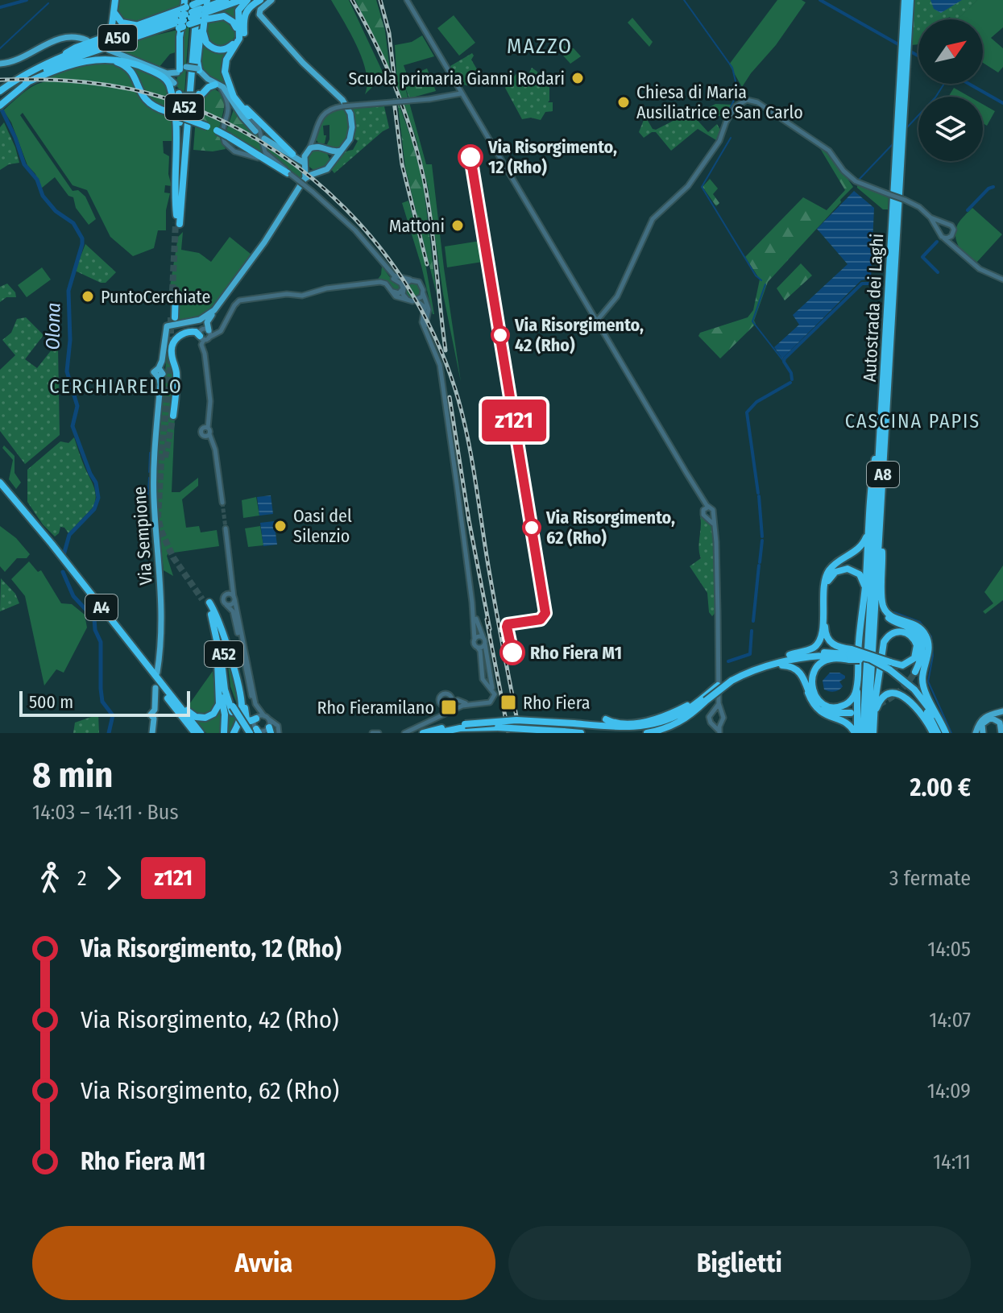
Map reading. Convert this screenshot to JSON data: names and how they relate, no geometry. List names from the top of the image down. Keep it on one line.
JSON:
{"streets":{"highway":["A50","A52","Autostrada dei Laghi","A8","A4"],"main road":["Via Sempione"]},"crossings":[["A50","A52"],["Via Sempione","A4"]],"districts":["MAZZO","CERCHIARELLO","CASCINA PAPIS"],"water":["Olona"],"places":{"other":["Scuola primaria Gianni Rodari","Chiesa di Maria Ausiliatrice e San Carlo","Via Risorgimento, 12 (Rho)","Mattoni","PuntoCerchiate","Via Risorgimento, 42 (Rho)","Oasi del Silenzio","Via Risorgimento, 62 (Rho)","Rho Fiera M1"],"transit":["Rho Fiera","Rho Fieramilano"]},"lines":["bus line z121"],"scale_bar":"500 m","north":"top right","page":{"on_map":"z121","scale":"500 m","heading":["8 min","14:03 – 14:11 · Bus","2.00 €"],"legs":["2","z121","3 fermate"],"list":[{"name":"Via Risorgimento, 12 (Rho)","value":"14:05"},{"name":"Via Risorgimento, 42 (Rho)","value":"14:07"},{"name":"Via Risorgimento, 62 (Rho)","value":"14:09"},{"name":"Rho Fiera M1","value":"14:11"}],"buttons":["Avvia","Biglietti"]}}
